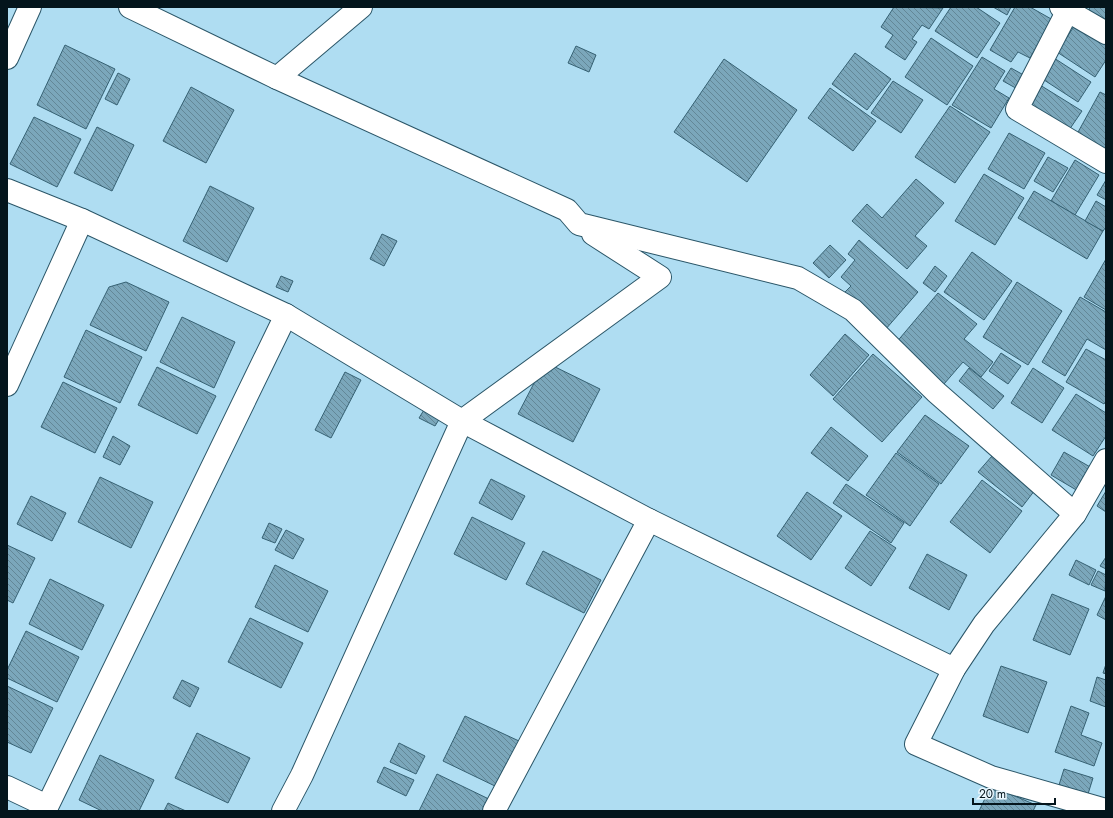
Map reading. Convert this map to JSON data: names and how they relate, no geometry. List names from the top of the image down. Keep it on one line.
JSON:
{"scale_bar":"20 m"}
